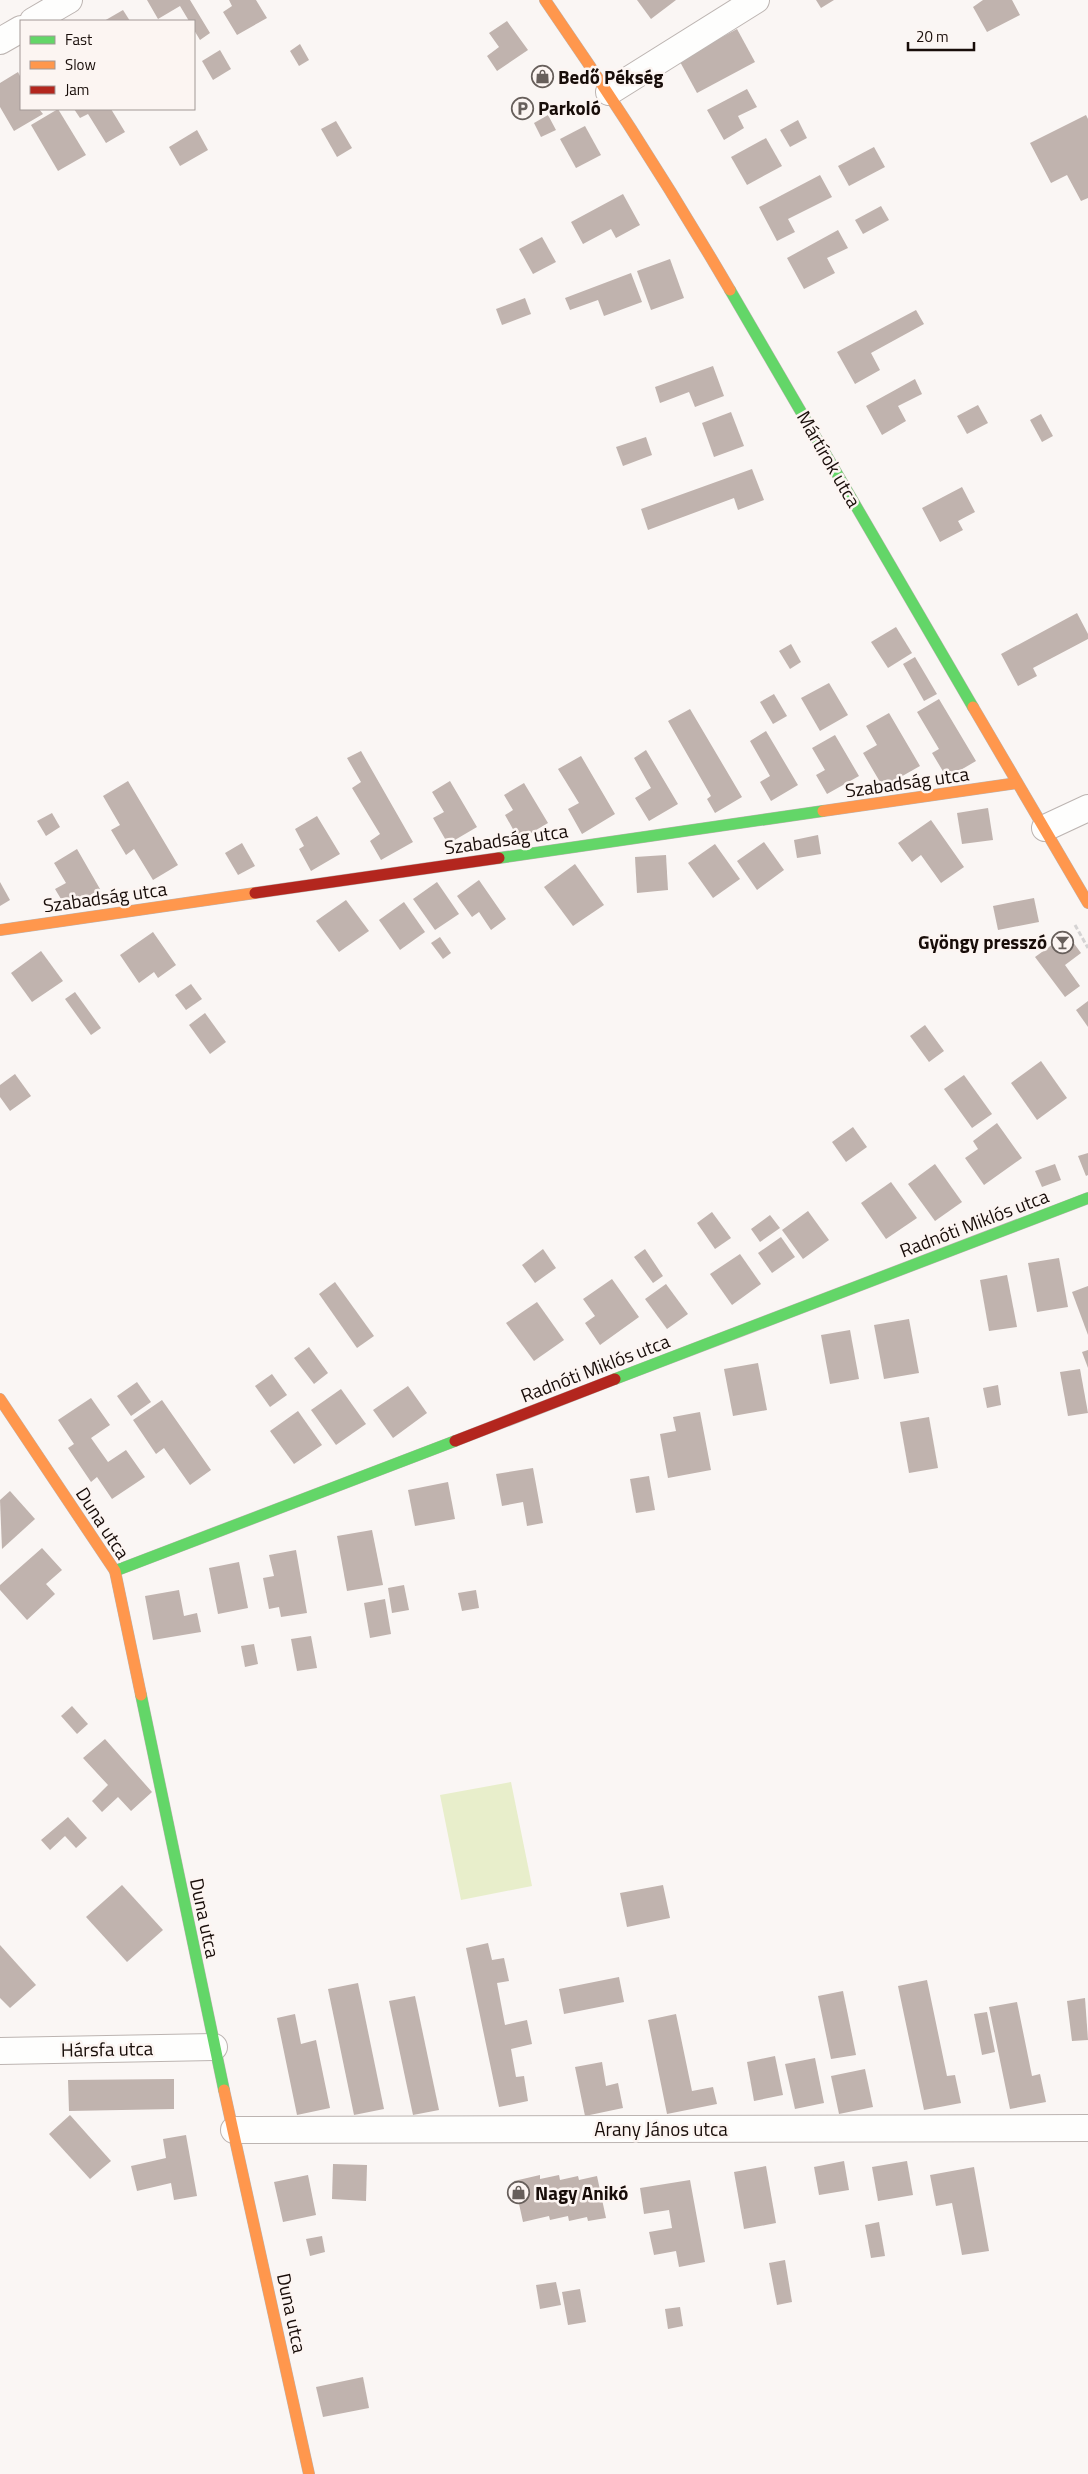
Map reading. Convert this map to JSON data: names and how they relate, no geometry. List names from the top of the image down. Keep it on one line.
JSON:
{"streets":{"street":["Mártírok utca","Szabadság utca","Radnóti Miklós utca","Duna utca","Hársfa utca","Arany János utca"]},"crossings":[["Mártírok utca","Szabadság utca"],["Radnóti Miklós utca","Duna utca"],["Duna utca","Hársfa utca"],["Duna utca","Arany János utca"]],"places":{"shop":["Bedő Pékség","Nagy Anikó"],"parking":["Parkoló"],"bar":["Gyöngy presszó"]},"legend":["Fast","Slow","Jam"],"scale_bar":"20 m"}
